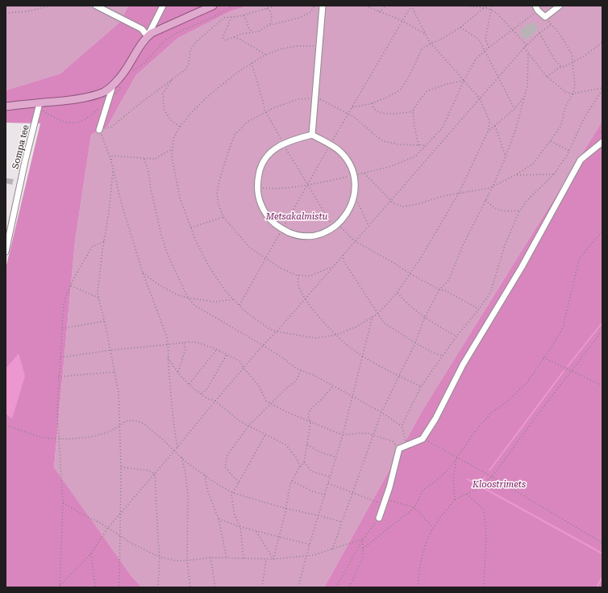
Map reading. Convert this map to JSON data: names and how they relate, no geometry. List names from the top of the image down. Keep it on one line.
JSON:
{"streets":{"street":["Sompa tee"]},"parks":["Metsakalmistu","Kloostrimets"]}
